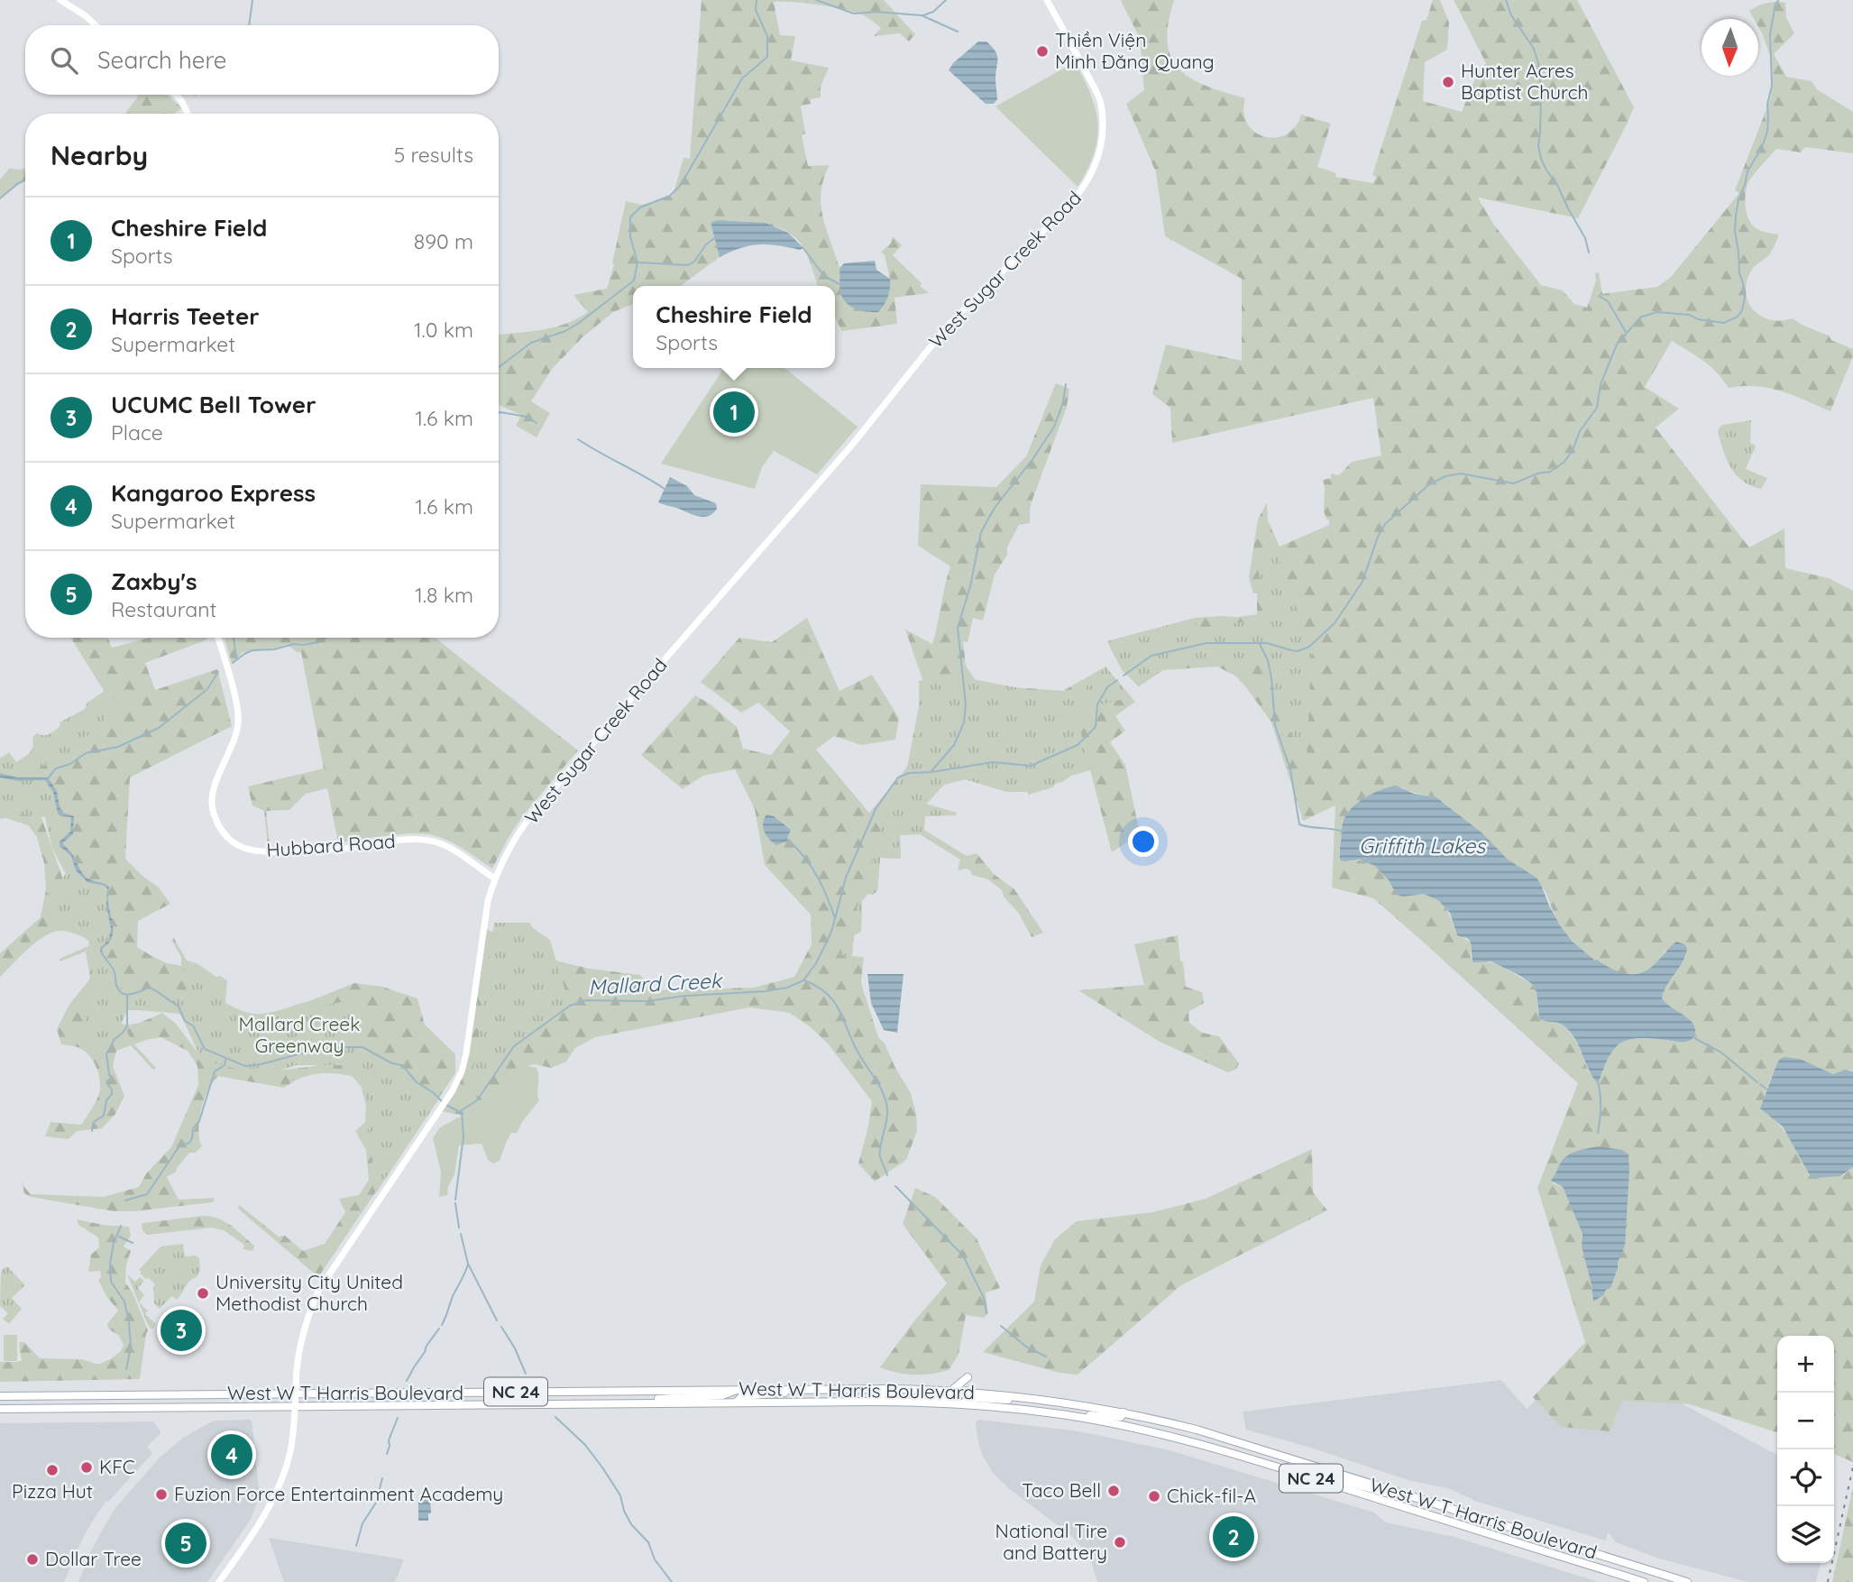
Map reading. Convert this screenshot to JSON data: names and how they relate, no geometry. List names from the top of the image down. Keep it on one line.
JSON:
{"streets":{"main road":["West Sugar Creek Road","Hubbard Road","West W T Harris Boulevard","NC 24"]},"crossings":[["West Sugar Creek Road","Hubbard Road"],["West Sugar Creek Road","West W T Harris Boulevard"]],"water":["Griffith Lakes","Mallard Creek"],"parks":["Mallard Creek Greenway"],"places":["Thiền Viện Minh Đăng Quang","Hunter Acres Baptist Church","University City United Methodist Church","KFC","Pizza Hut","Taco Bell","Fuzion Force Entertainment Academy","Chick-fil-A","National Tire and Battery","Dollar Tree"],"north":"bottom","page":{"search":"Search here","heading":["Nearby","5 results"],"list":[{"mark":"1","name":"Cheshire Field","note":"Sports","value":"890 m"},{"mark":"2","name":"Harris Teeter","note":"Supermarket","value":"1.0 km"},{"mark":"3","name":"UCUMC Bell Tower","note":"Place","value":"1.6 km"},{"mark":"4","name":"Kangaroo Express","note":"Supermarket","value":"1.6 km"},{"mark":"5","name":"Zaxby's","note":"Restaurant","value":"1.8 km"}],"popup":["Cheshire Field","Sports"],"pins":["1","3","4","2","5"],"map_buttons":["+","−"]}}
